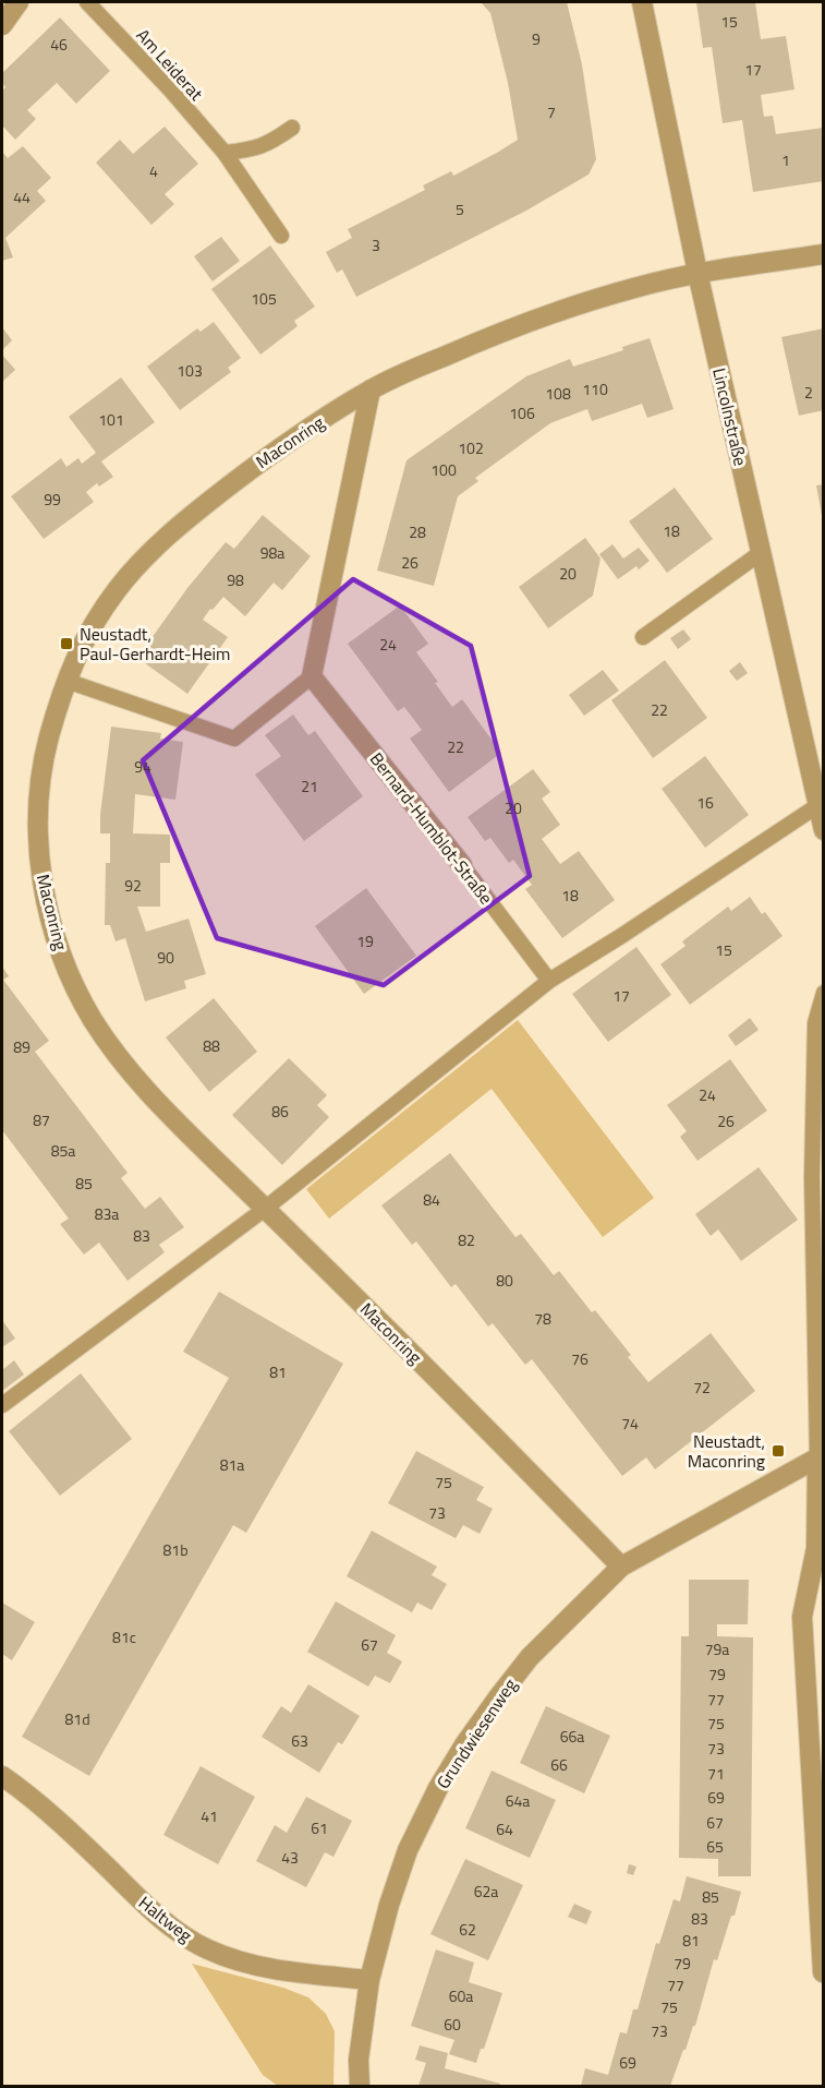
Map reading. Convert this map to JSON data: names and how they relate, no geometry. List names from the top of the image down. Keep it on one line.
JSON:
{"streets":{"street":["Lincolnstraße","Maconring","Bernard-Humblot-Straße","Grundwiesenweg","Haltweg"],"lane":["Am Leiderat"]},"crossings":[["Lincolnstraße","Maconring"],["Maconring","Grundwiesenweg"],["Grundwiesenweg","Haltweg"]],"places":{"transit":["Neustadt, Paul-Gerhardt-Heim","Neustadt, Maconring"]},"house_numbers":["15","9","46","17","7","1","4","44","5","3","105","103","110","2","108","106","101","102","100","99","18","28","98a","26","20","98","24","22","22","94","21","16","20","92","18","19","15","90","17","88","89","24","86","87","26","85a","85","84","83a","83","82","80","78","76","81","72","74","81a","75","73","81b","81c","67","79a","79","77","81d","75","66a","63","73","66","71","69","64a","41","67","61","64","65","43","62a","85","83","62","81","79","77","60a","75","60","73","69"]}
